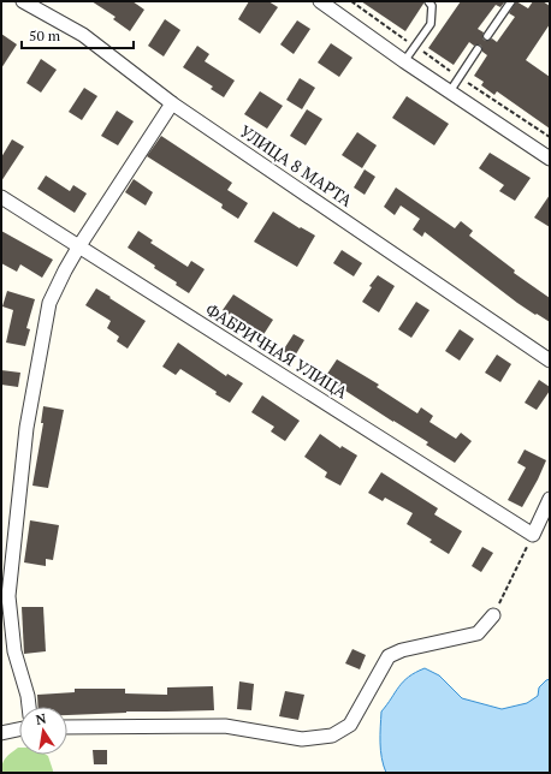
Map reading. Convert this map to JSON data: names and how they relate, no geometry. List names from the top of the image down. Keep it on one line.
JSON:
{"streets":{"street":["УЛИЦА 8 МАРТА","ФАБРИЧНАЯ УЛИЦА"]},"scale_bar":"50 m","north":"top"}
